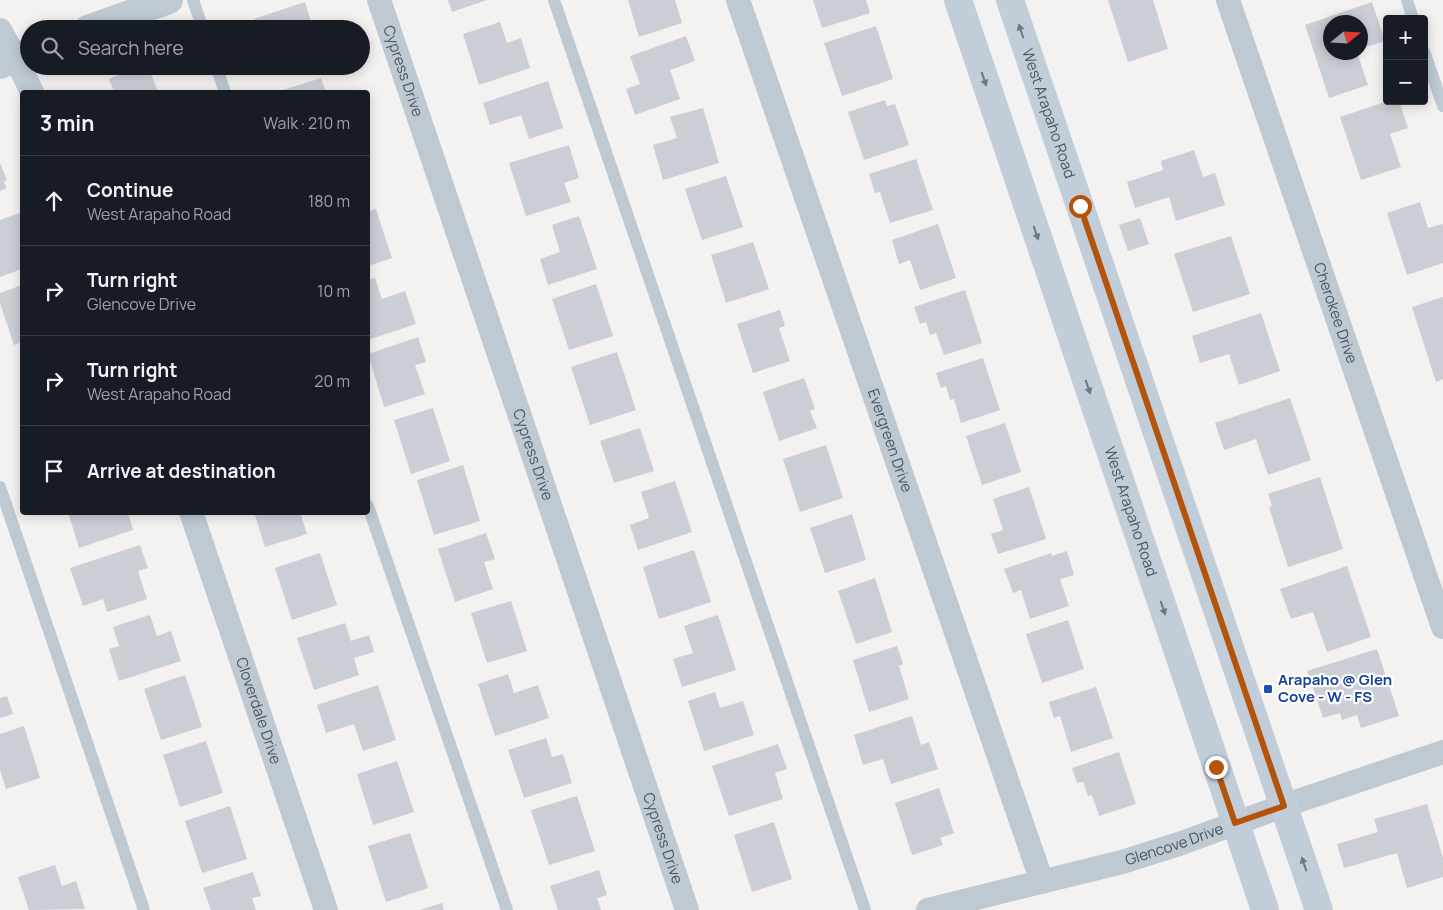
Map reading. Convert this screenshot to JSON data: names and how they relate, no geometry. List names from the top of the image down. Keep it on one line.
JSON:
{"streets":{"main road":["West Arapaho Road"],"street":["Cypress Drive","Cherokee Drive","Evergreen Drive","Cloverdale Drive","Glencove Drive"]},"crossings":[["West Arapaho Road","Glencove Drive"],["Evergreen Drive","Glencove Drive"]],"places":{"transit":["Arapaho @ Glen Cove - W - FS"]},"north":"right","page":{"map_buttons":["+","−"],"search":"Search here","heading":["3 min","Walk · 210 m"],"list":[["Continue","West Arapaho Road","180 m"],["Turn right","Glencove Drive","10 m"],["Turn right","West Arapaho Road","20 m"],"Arrive at destination"]}}
